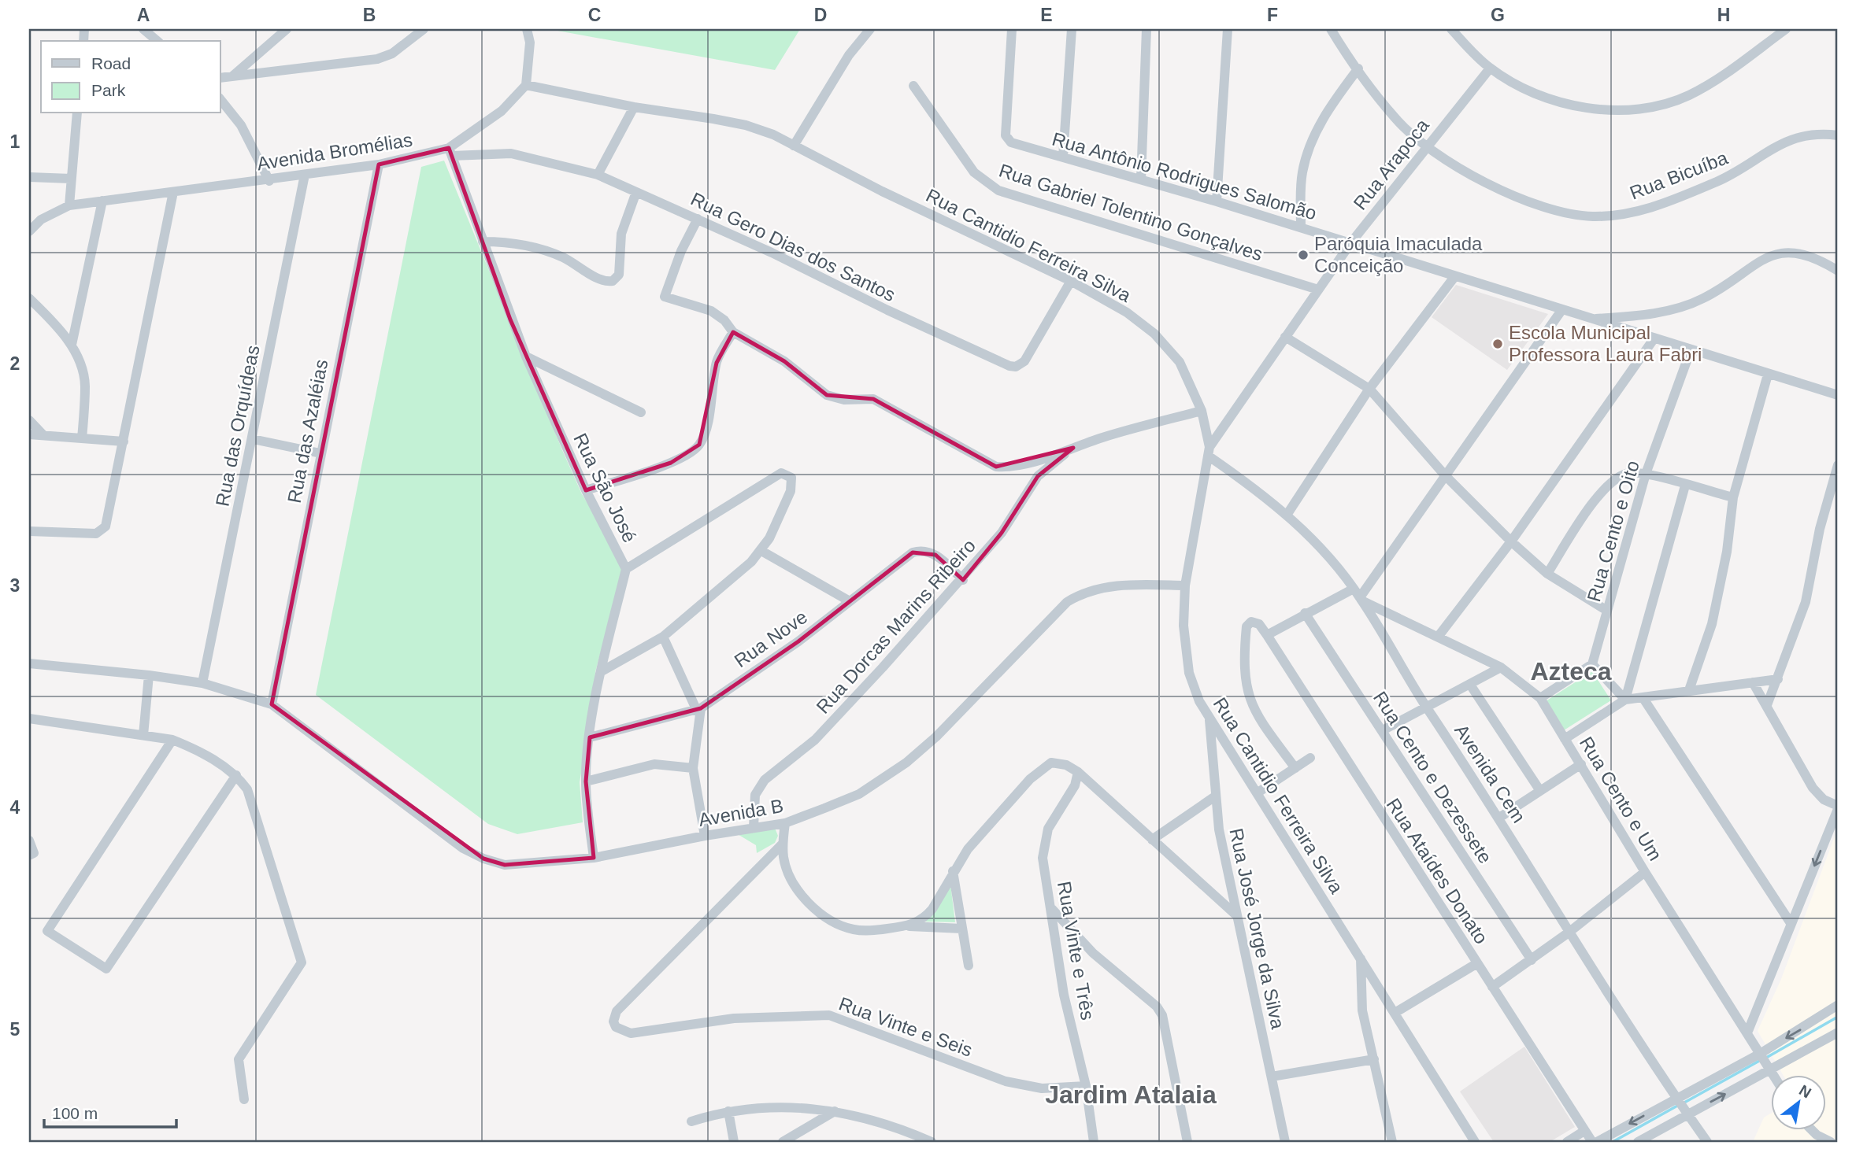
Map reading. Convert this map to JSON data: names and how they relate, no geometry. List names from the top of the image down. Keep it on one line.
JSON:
{"streets":{"street":["Avenida Bromélias","Rua Arapoca","Rua Bicuíba","Rua Antônio Rodrigues Salomão","Rua Gabriel Tolentino Gonçalves","Rua Cantidio Ferreira Silva","Rua Gero Dias dos Santos","Rua das Orquídeas","Rua das Azaléias","Rua São José","Rua Cento e Oito","Rua Dorcas Marins Ribeiro","Rua Nove","Avenida Cem","Rua Cento e Dezessete","Rua Cento e Um","Avenida B","Rua Ataídes Donato","Rua José Jorge da Silva","Rua Vinte e Três","Rua Vinte e Seis"]},"crossings":[["Avenida Bromélias","Rua Cantidio Ferreira Silva"],["Avenida Bromélias","Rua Gero Dias dos Santos"],["Avenida Bromélias","Rua das Orquídeas"],["Avenida Bromélias","Rua das Azaléias"],["Avenida Bromélias","Rua São José"],["Rua Arapoca","Rua Bicuíba"],["Rua Arapoca","Rua Antônio Rodrigues Salomão"],["Rua Arapoca","Rua Gabriel Tolentino Gonçalves"],["Rua Arapoca","Rua Cantidio Ferreira Silva"],["Rua Arapoca","Avenida Cem"],["Rua Antônio Rodrigues Salomão","Rua Cento e Oito"],["Rua Cantidio Ferreira Silva","Rua Gero Dias dos Santos"],["Rua Cantidio Ferreira Silva","Avenida Cem"],["Rua Cantidio Ferreira Silva","Avenida B"],["Rua Cantidio Ferreira Silva","Rua José Jorge da Silva"],["Rua Gero Dias dos Santos","Rua São José"],["Rua das Azaléias","Avenida B"],["Rua São José","Rua Nove"],["Rua São José","Avenida B"],["Rua Dorcas Marins Ribeiro","Rua Nove"],["Rua Dorcas Marins Ribeiro","Avenida B"],["Avenida Cem","Rua Cento e Um"],["Rua Vinte e Três","Rua Vinte e Seis"]],"districts":["Azteca","Jardim Atalaia"],"places":["Paróquia Imaculada Conceição","Escola Municipal Professora Laura Fabri"],"legend":["Road","Park"],"scale_bar":"100 m","north":"top right","grid":{"columns":["A","B","C","D","E","F","G","H"],"rows":["1","2","3","4","5"]}}
